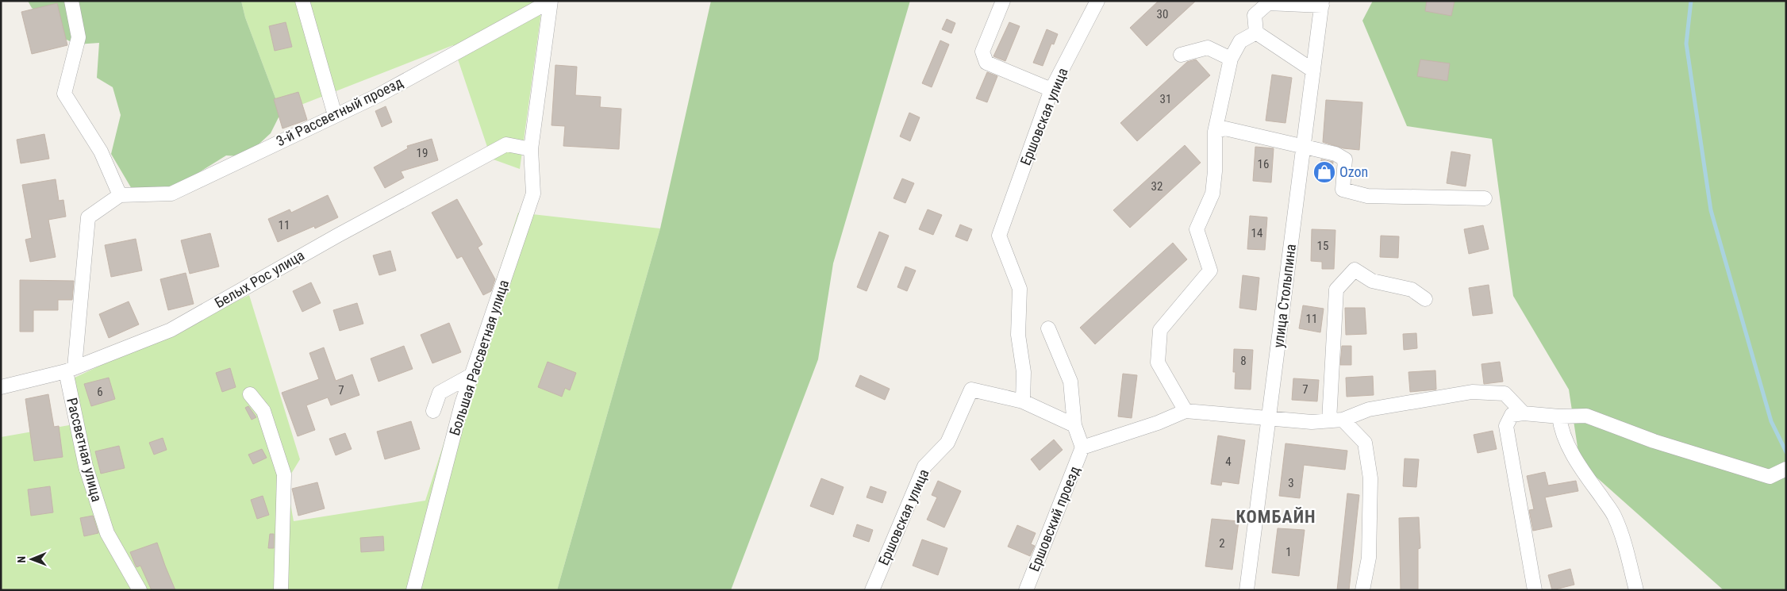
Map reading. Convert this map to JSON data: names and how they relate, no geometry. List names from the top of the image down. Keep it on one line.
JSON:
{"streets":{"street":["3-й Рассветный проезд","Ершовская улица","Белых Рос улица","улица Столыпина","Большая Рассветная улица","Рассветная улица","Ершовский проезд"]},"crossings":[["3-й Рассветный проезд","Большая Рассветная улица"],["3-й Рассветный проезд","Рассветная улица"],["Белых Рос улица","Большая Рассветная улица"],["Белых Рос улица","Рассветная улица"]],"districts":["КОМБАЙН"],"places":{"shop":["Ozon"]},"house_numbers":["30","31","19","16","32","11","14","15","11","8","7","7","6","4","3","2","1"],"north":"left"}
